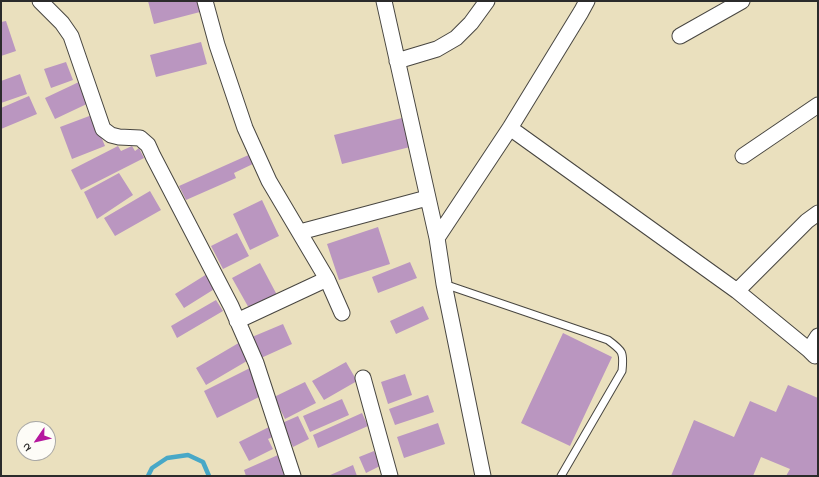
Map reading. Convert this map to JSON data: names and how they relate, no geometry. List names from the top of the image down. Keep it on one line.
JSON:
{"north":"bottom left"}
